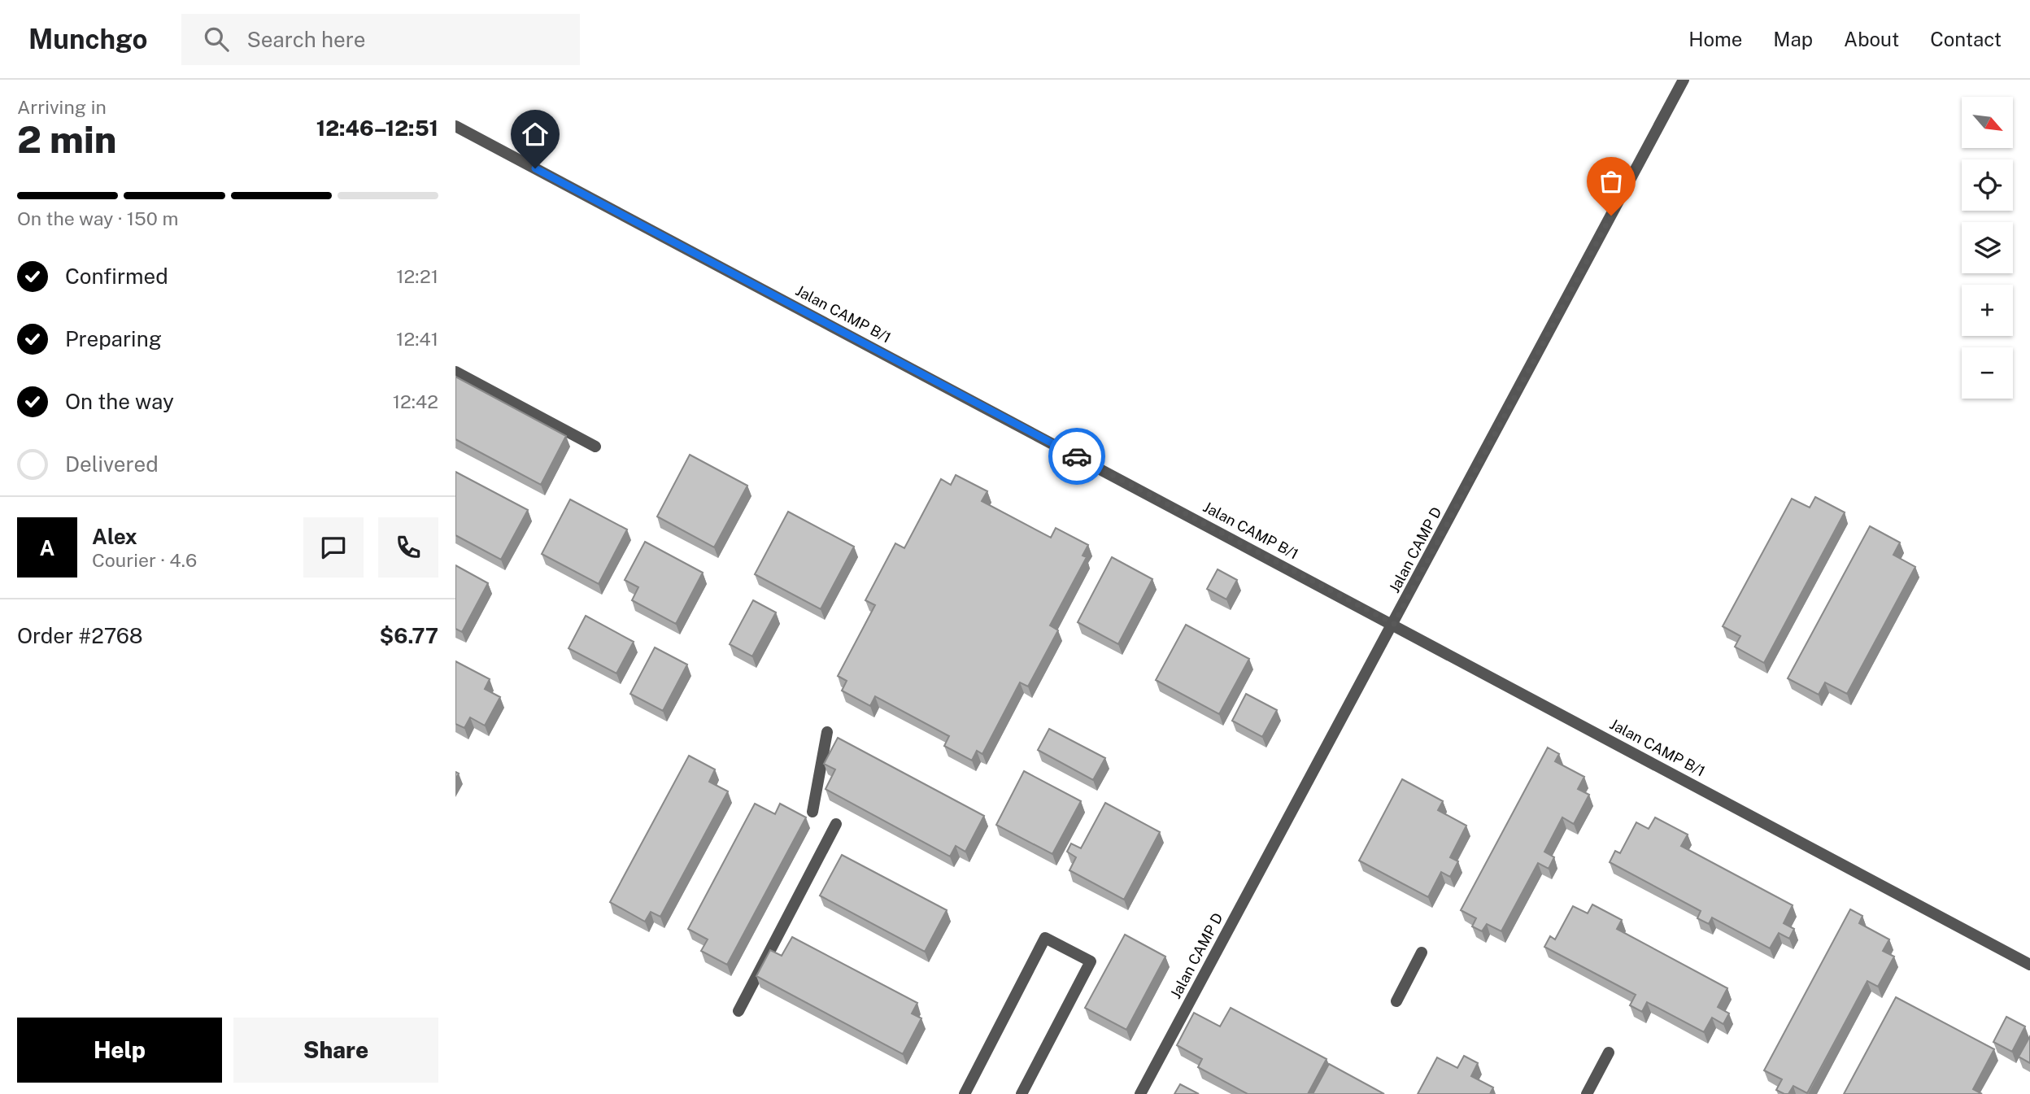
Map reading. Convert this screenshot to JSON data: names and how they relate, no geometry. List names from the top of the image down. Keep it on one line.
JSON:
{"streets":{"street":["Jalan CAMP B/1","Jalan CAMP D"]},"crossings":[["Jalan CAMP B/1","Jalan CAMP D"]],"north":"bottom right","page":{"header":"Munchgo","search":"Search here","nav":["Home","Map","About","Contact"],"heading":["2 min","Arriving in","12:46–12:51"],"panel":["Alex","Courier · 4.6","Order #2768","$6.77"],"map_buttons":["+","−"],"bar":"On the way · 150 m","list":[["Confirmed","12:21"],["Preparing","12:41"],["On the way","12:42"],"Delivered"],"round":"A","buttons":["Help","Share"]}}
